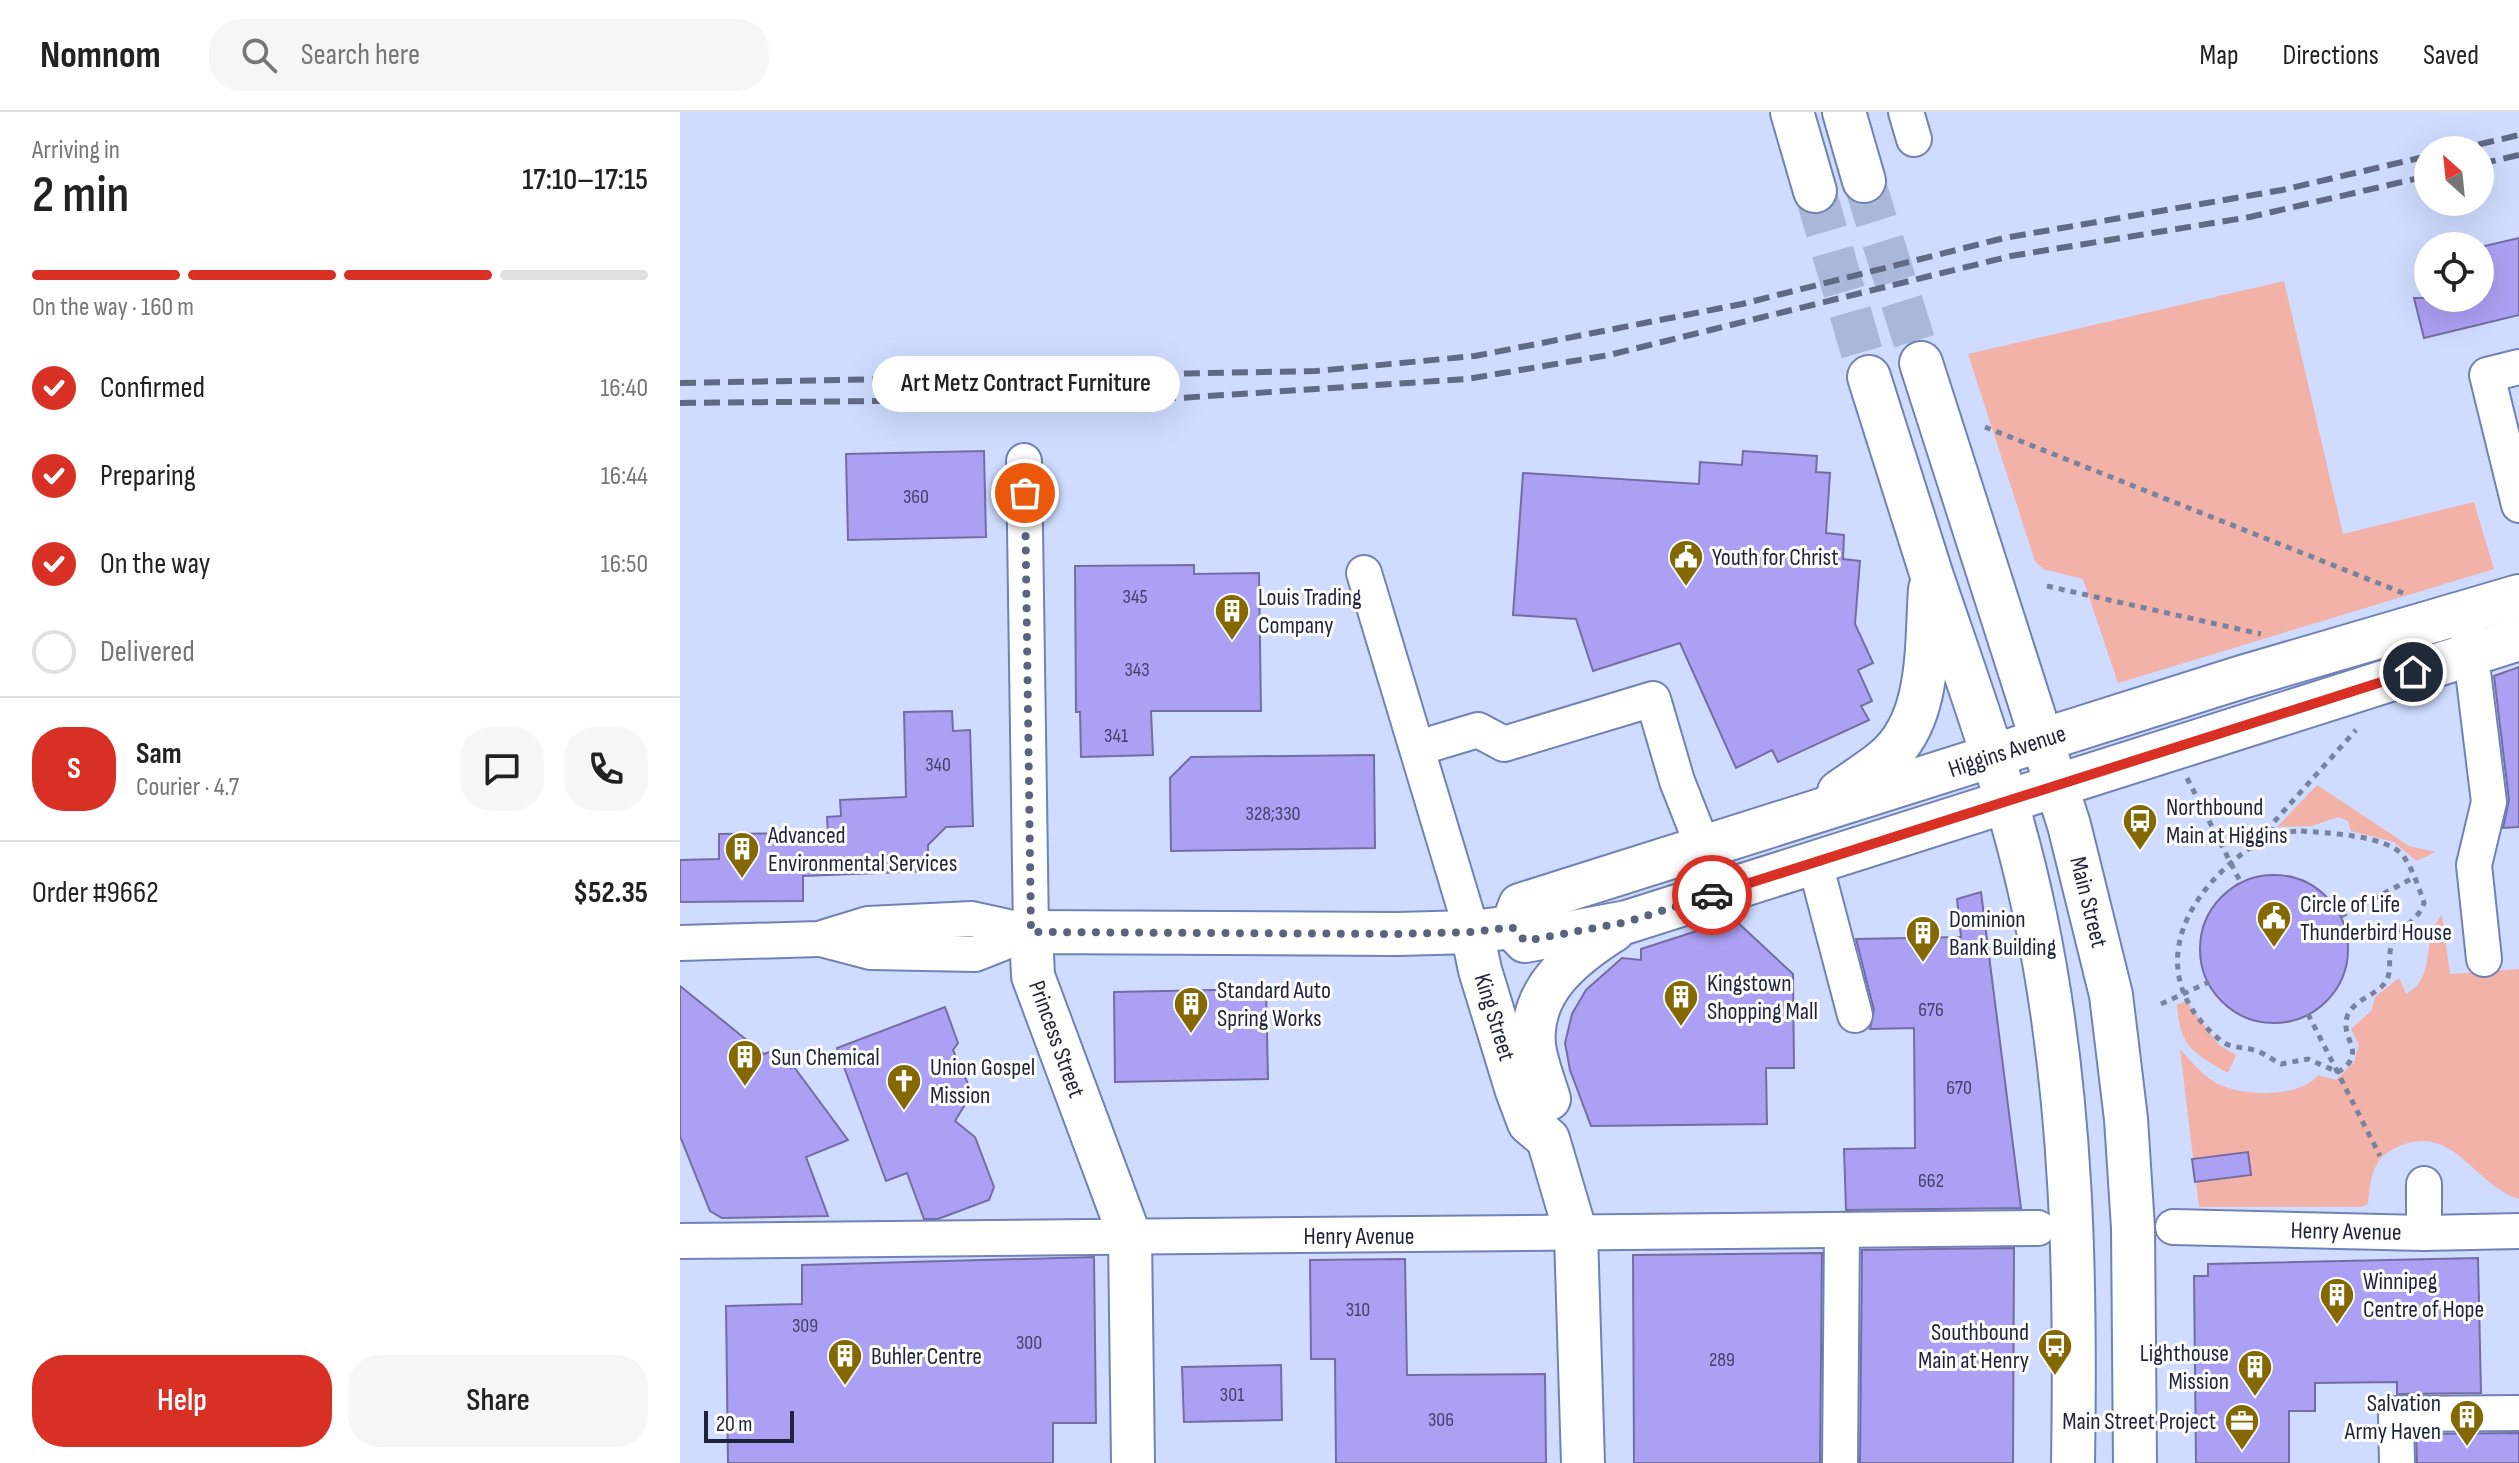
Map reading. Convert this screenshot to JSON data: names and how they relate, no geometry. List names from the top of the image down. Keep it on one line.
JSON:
{"streets":{"main road":["Higgins Avenue","Main Street","King Street","Princess Street"],"street":["Henry Avenue"]},"crossings":[["Higgins Avenue","Main Street"],["Higgins Avenue","King Street"],["Higgins Avenue","Princess Street"],["King Street","Henry Avenue"],["Princess Street","Henry Avenue"]],"places":{"other":["Art Metz Contract Furniture"],"public building":["Youth for Christ","Circle of Life Thunderbird House"],"building":["Louis Trading Company","Advanced Environmental Services","Dominion Bank Building","Kingstown Shopping Mall","Standard Auto Spring Works","Sun Chemical","Winnipeg Centre of Hope","Buhler Centre","Lighthouse Mission","Salvation Army Haven"],"bus stop":["Northbound Main at Higgins","Southbound Main at Henry"],"church":["Union Gospel Mission"],"office":["Main Street Project"]},"house_numbers":["360","345","343","341","340","328;330","676","670","662","310","309","300","289","301","306"],"scale_bar":"20 m","north":"top left","page":{"header":"Nomnom","search":"Search here","nav":["Map","Directions","Saved"],"heading":["2 min","Arriving in","17:10–17:15"],"panel":["Sam","Courier · 4.7","Order #9662","$52.35"],"bar":"On the way · 160 m","list":[["Confirmed","16:40"],["Preparing","16:44"],["On the way","16:50"],"Delivered"],"bubble":"Art Metz Contract Furniture","round":"S","buttons":["Help","Share"],"scale":"20 m"}}
